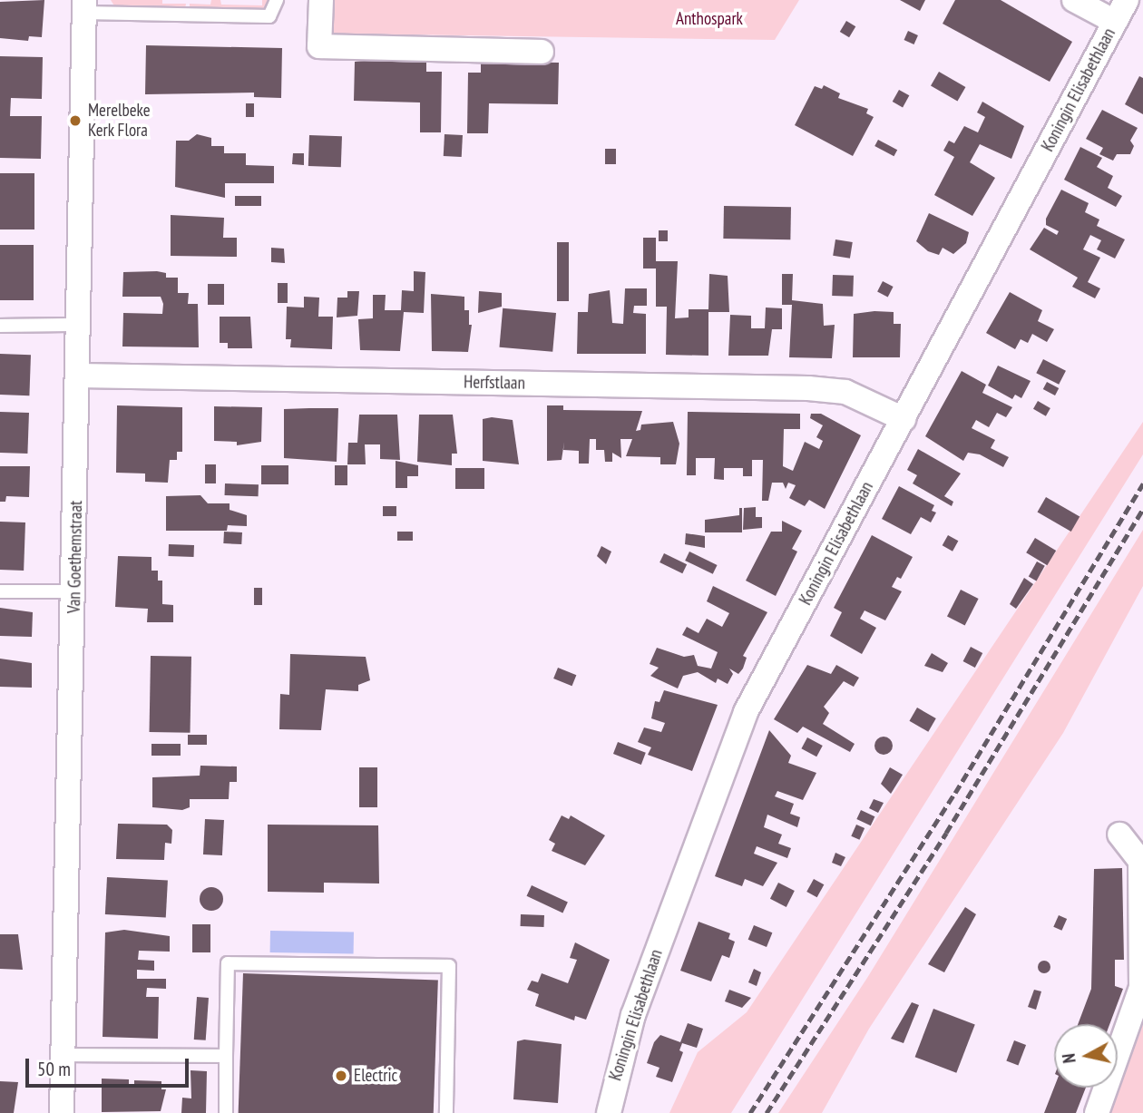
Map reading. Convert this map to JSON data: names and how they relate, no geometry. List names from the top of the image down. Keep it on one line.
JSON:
{"streets":{"street":["Koningin Elisabethlaan","Herfstlaan","Van Goethemstraat"]},"crossings":[["Koningin Elisabethlaan","Herfstlaan"],["Herfstlaan","Van Goethemstraat"]],"parks":["Anthospark"],"places":["Merelbeke Kerk Flora","Electric"],"scale_bar":"50 m","north":"left"}
